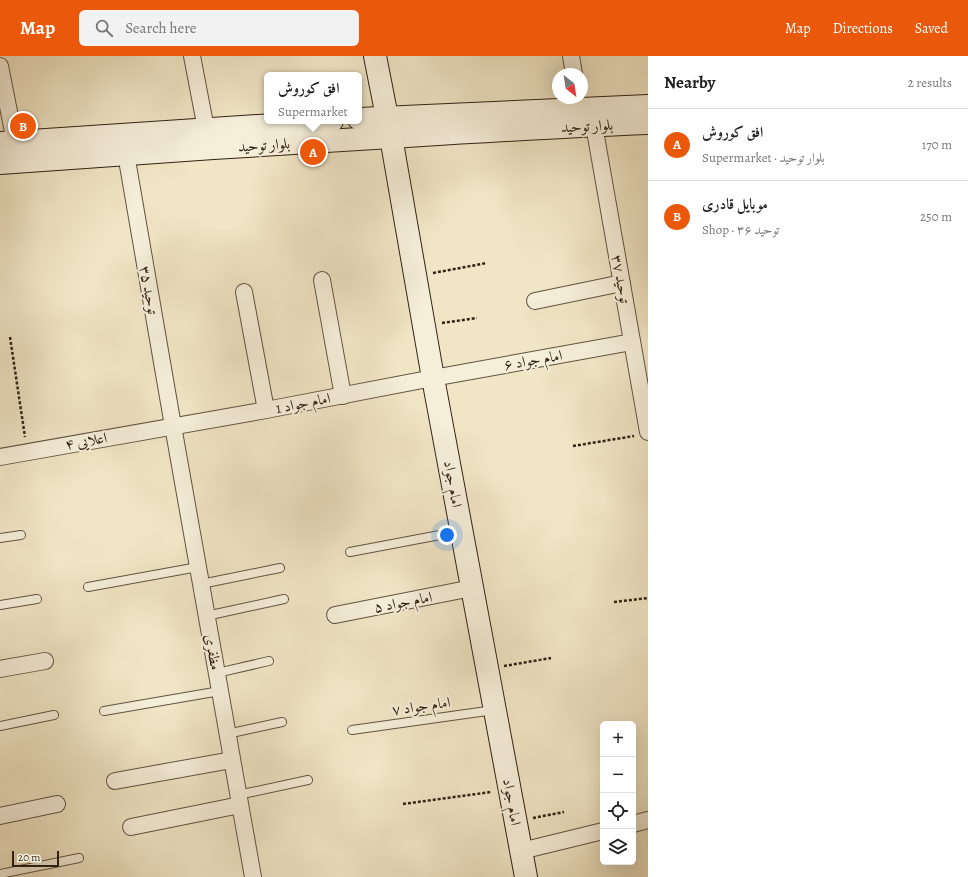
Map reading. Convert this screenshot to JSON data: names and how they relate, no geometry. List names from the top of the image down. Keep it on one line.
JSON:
{"streets":{"main road":["بلوار توحید","امام جواد"],"street":["توحید ۳۷","توحید ۳۵","امام جواد ۶","امام جواد 1","اعلایی ۴","امام جواد ۵","مظفری"],"lane":["امام جواد ۷"]},"crossings":[["بلوار توحید","توحید ۳۷"],["بلوار توحید","توحید ۳۵"],["بلوار توحید","امام جواد"],["توحید ۳۷","امام جواد ۶"],["توحید ۳۵","امام جواد 1"],["توحید ۳۵","اعلایی ۴"],["توحید ۳۵","مظفری"],["امام جواد ۶","امام جواد 1"],["امام جواد ۶","امام جواد"],["امام جواد 1","اعلایی ۴"],["امام جواد 1","امام جواد"],["امام جواد 1","مظفری"],["اعلایی ۴","مظفری"],["امام جواد","امام جواد ۵"],["امام جواد","امام جواد ۷"]],"scale_bar":"20 m","north":"bottom right","page":{"header":"Map","search":"Search here","nav":["Map","Directions","Saved"],"heading":["Nearby","2 results"],"popup":["افق کوروش","Supermarket"],"list":[{"mark":"A","name":"افق کوروش","note":"Supermarket · بلوار توحید","value":"170 m"},{"mark":"B","name":"موبایل قادری","note":"Shop · توحید ۳۶","value":"250 m"}],"pins":["B","A"],"map_buttons":["+","−"],"scale":"20 m"}}
